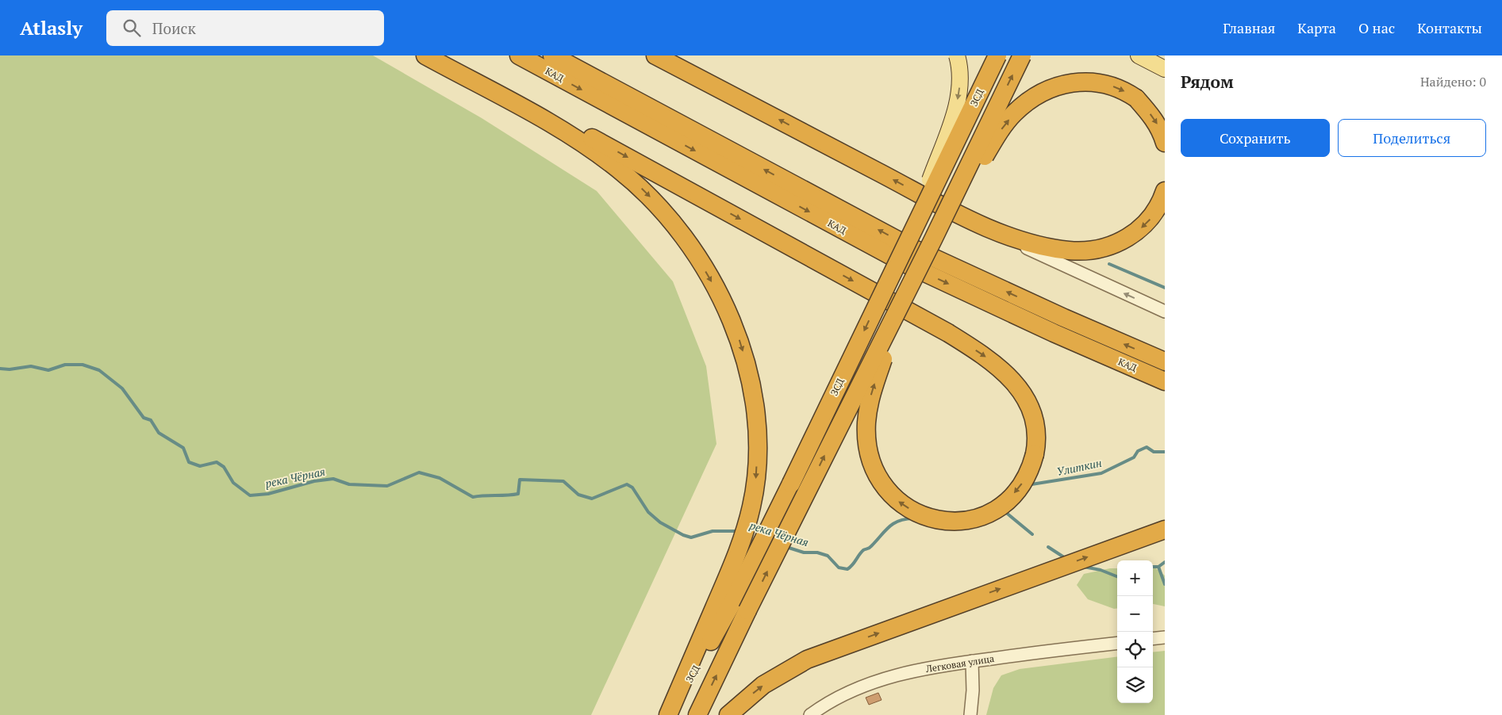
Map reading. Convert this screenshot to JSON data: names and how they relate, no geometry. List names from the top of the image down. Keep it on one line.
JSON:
{"streets":{"highway":["КАД","ЗСД"],"street":["Легковая улица"]},"water":["Улиткин","река Чёрная"],"page":{"header":"Atlasly","search":"Поиск","nav":["Главная","Карта","О нас","Контакты"],"heading":["Рядом","Найдено: 0"],"buttons":["Сохранить","Поделиться"],"map_buttons":["+","−"]}}
